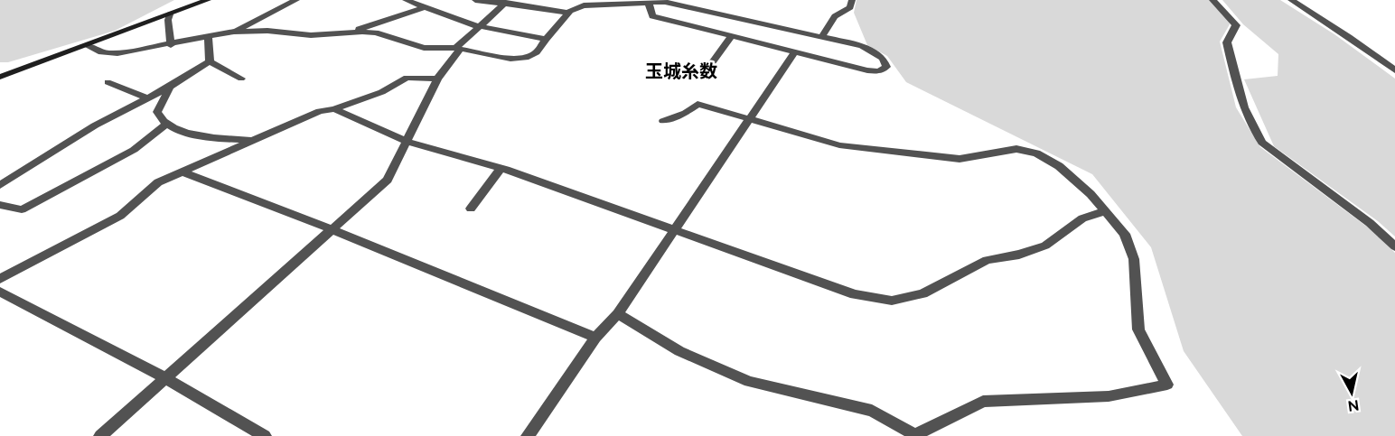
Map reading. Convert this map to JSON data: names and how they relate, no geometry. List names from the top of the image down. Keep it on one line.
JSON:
{"districts":["玉城糸数"],"north":"bottom"}
